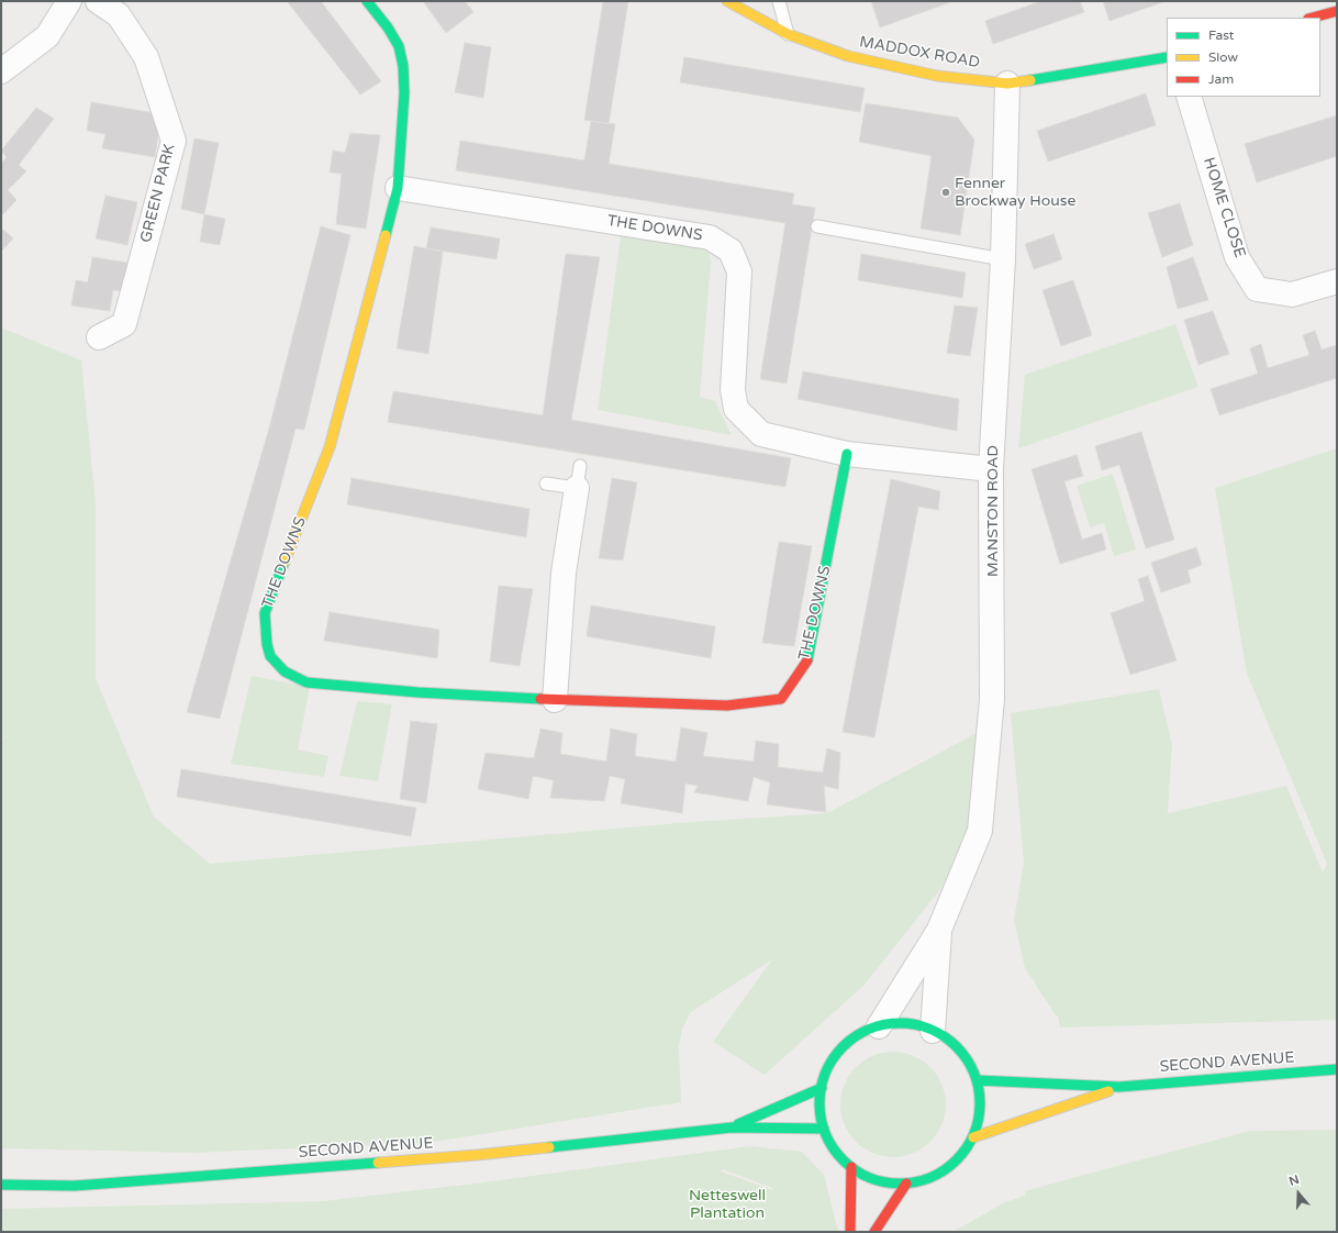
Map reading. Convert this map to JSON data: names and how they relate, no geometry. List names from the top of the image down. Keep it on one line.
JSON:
{"streets":{"street":["MADDOX ROAD","GREEN PARK","HOME CLOSE","THE DOWNS","MANSTON ROAD","SECOND AVENUE"]},"crossings":[["MADDOX ROAD","MANSTON ROAD"],["THE DOWNS","MANSTON ROAD"]],"parks":["Netteswell Plantation"],"places":["Fenner Brockway House"],"legend":["Fast","Slow","Jam"],"north":"top"}
